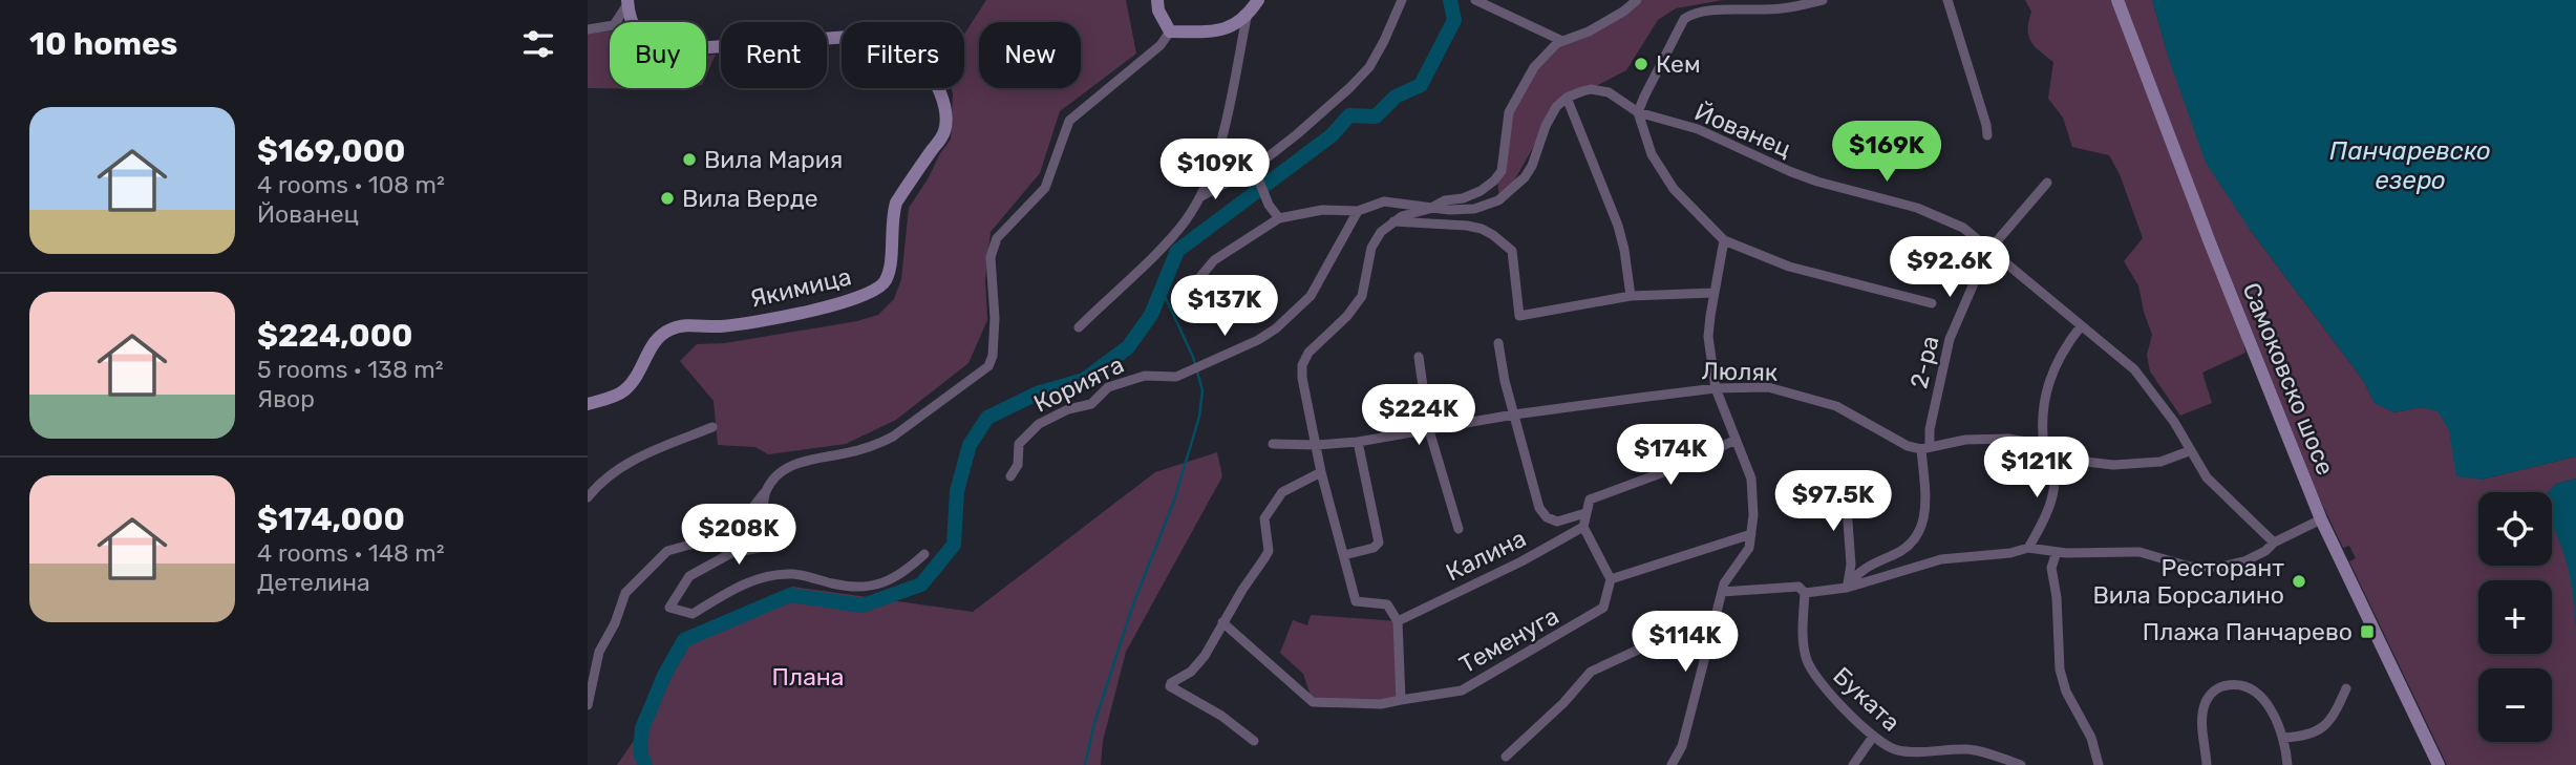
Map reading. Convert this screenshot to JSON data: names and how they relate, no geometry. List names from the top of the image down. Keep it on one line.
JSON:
{"streets":{"street":["Йованец","Якимица","2-ра","Люляк","Самоковско шосе","Корията","Калина","Теменуга","Буката"]},"crossings":[["Йованец","2-ра"],["2-ра","Люляк"]],"water":["Панчаревско езеро"],"parks":["Плана"],"places":{"other":["Кем","Вила Мария","Вила Верде","Ресторант Вила Борсалино"],"transit":["Плажа Панчарево"]},"page":{"heading":"10 homes","chip":["Buy","Rent","Filters","New"],"list":[{"name":"$169,000","note":"4 rooms · 108 m² · Йованец"},{"name":"$224,000","note":"5 rooms · 138 m² · Явор"},{"name":"$174,000","note":"4 rooms · 148 m² · Детелина"}],"price":["$169K","$109K","$92.6K","$137K","$224K","$174K","$121K","$97.5K","$208K","$114K"],"map_buttons":["+","−"]}}
